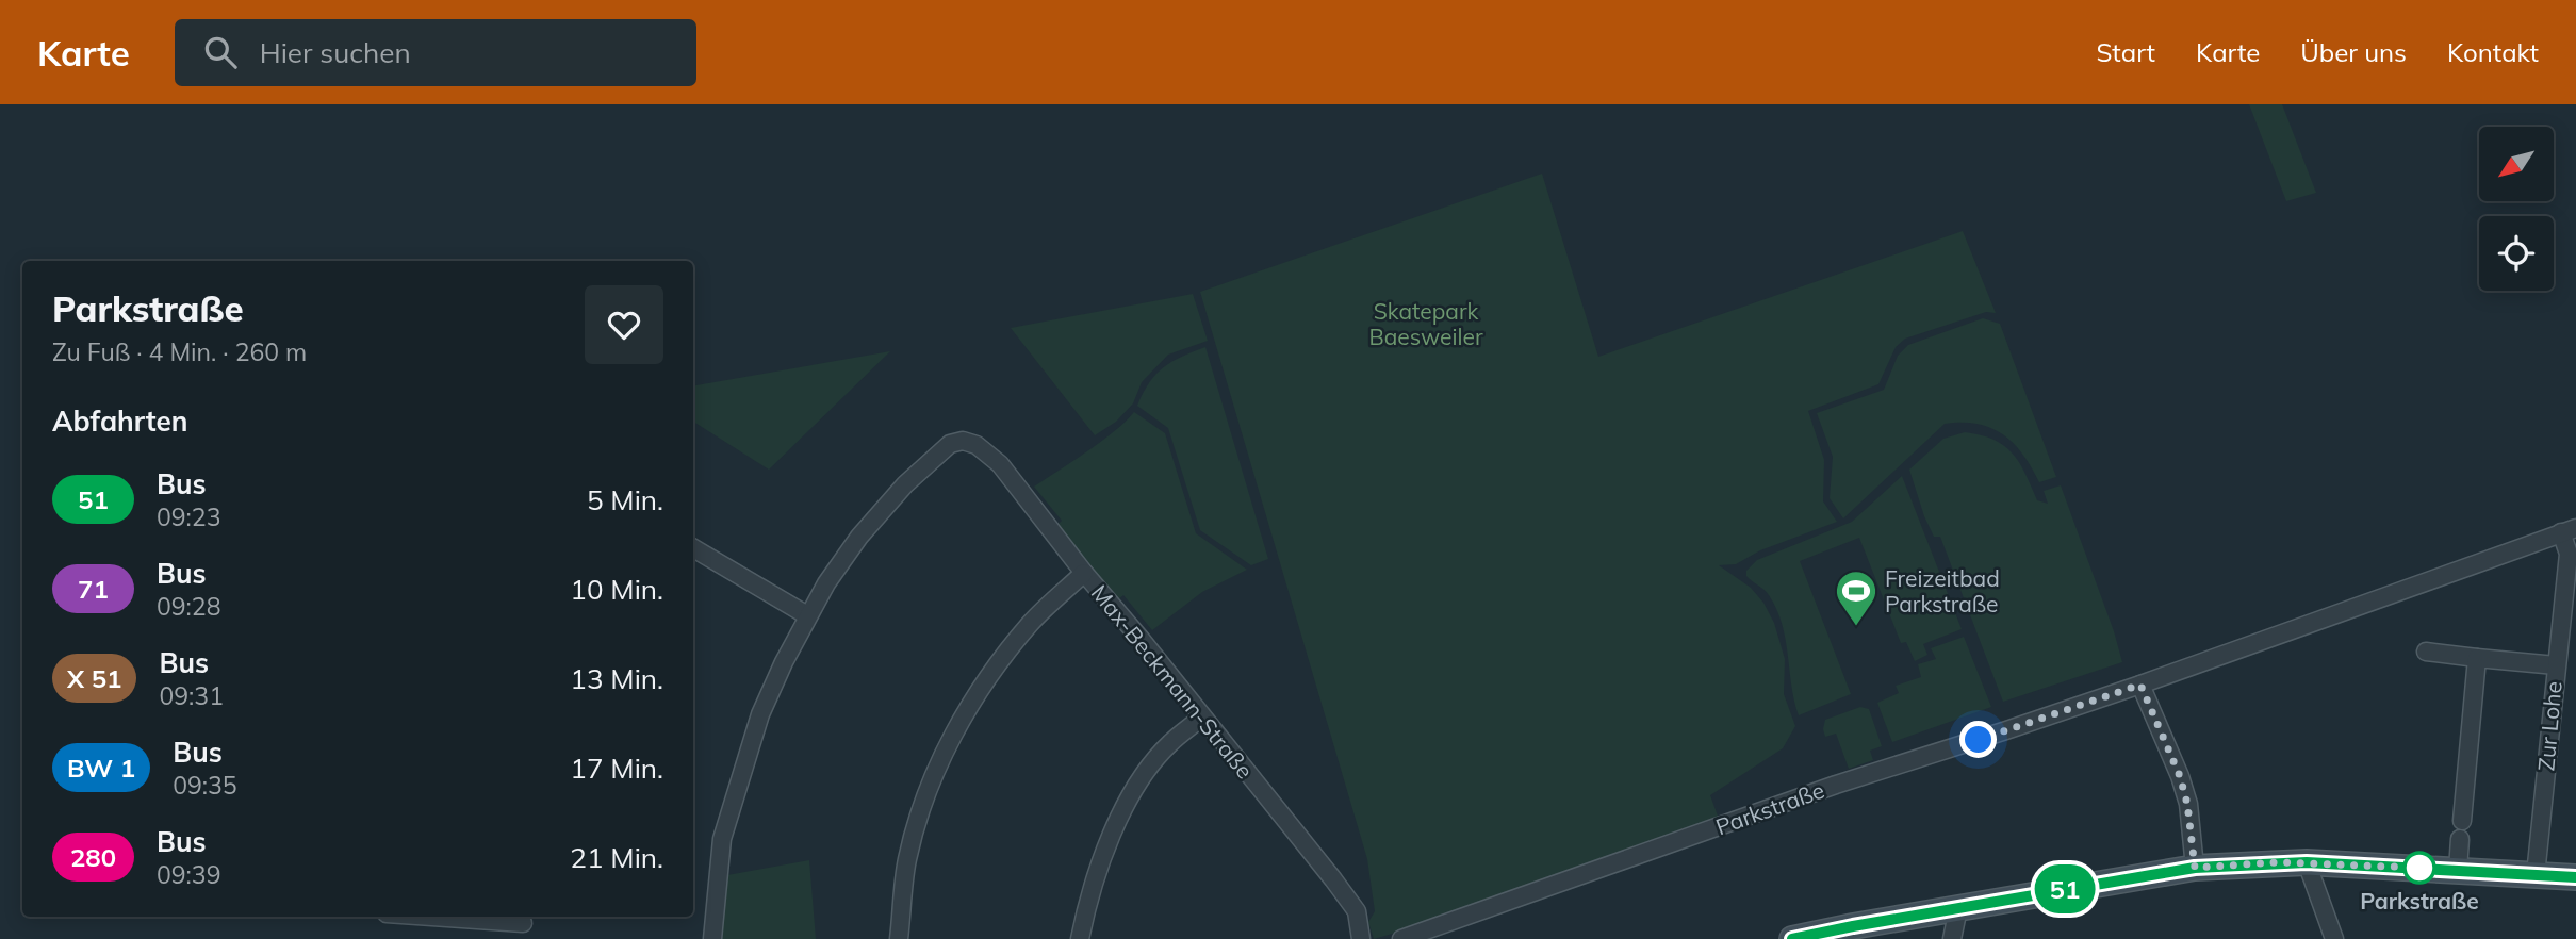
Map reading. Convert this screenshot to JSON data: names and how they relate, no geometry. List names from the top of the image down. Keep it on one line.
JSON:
{"streets":{"street":["Max-Beckmann-Straße","Zur Lohe","Parkstraße"]},"crossings":[["Zur Lohe","Parkstraße"]],"parks":["Skatepark Baesweiler"],"places":{"sports":["Freizeitbad Parkstraße"],"other":["Parkstraße"]},"lines":["bus line 51"],"north":"bottom left","page":{"header":"Karte","search":"Hier suchen","nav":["Start","Karte","Über uns","Kontakt"],"on_map":"51","heading":[["Parkstraße","Zu Fuß · 4 Min. · 260 m"],"Abfahrten"],"list":[{"mark":"51","name":"Bus","note":"09:23","value":"5 Min."},{"mark":"71","name":"Bus","note":"09:28","value":"10 Min."},{"mark":"X 51","name":"Bus","note":"09:31","value":"13 Min."},{"mark":"BW 1","name":"Bus","note":"09:35","value":"17 Min."},{"mark":"280","name":"Bus","note":"09:39","value":"21 Min."}]}}
